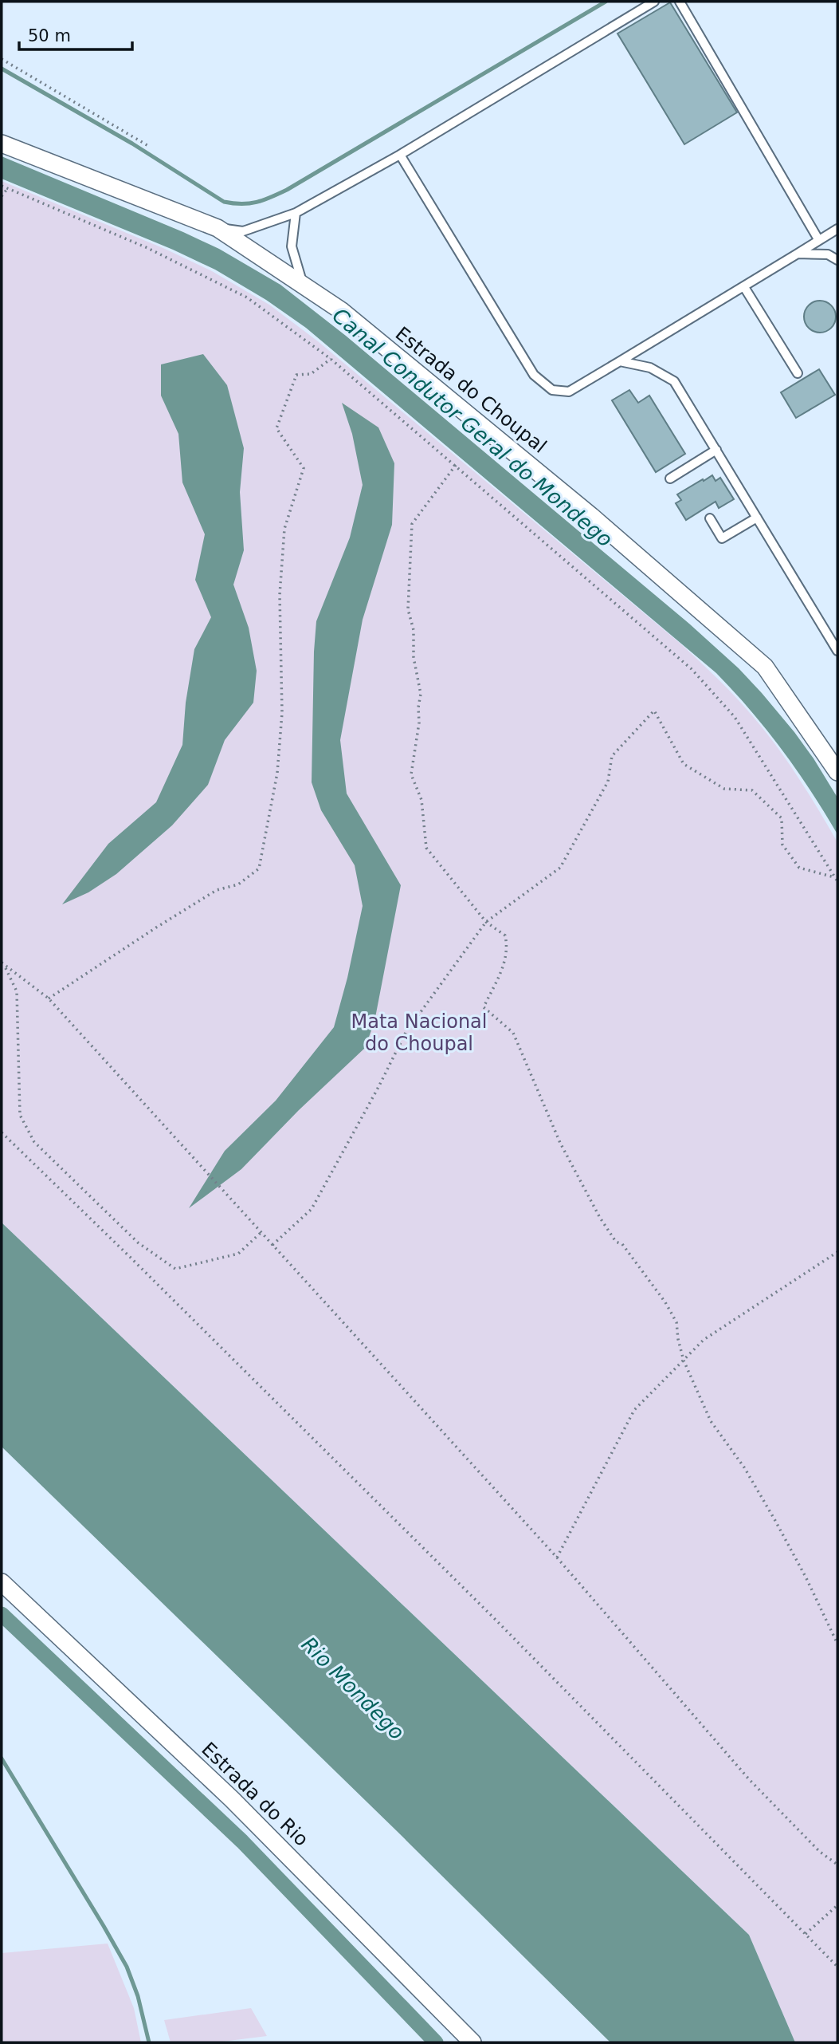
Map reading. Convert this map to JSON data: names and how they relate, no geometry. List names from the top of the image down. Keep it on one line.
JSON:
{"streets":{"street":["Estrada do Choupal","Estrada do Rio"]},"water":["Canal Condutor Geral do Mondego","Rio Mondego"],"parks":["Mata Nacional do Choupal"],"scale_bar":"50 m"}
